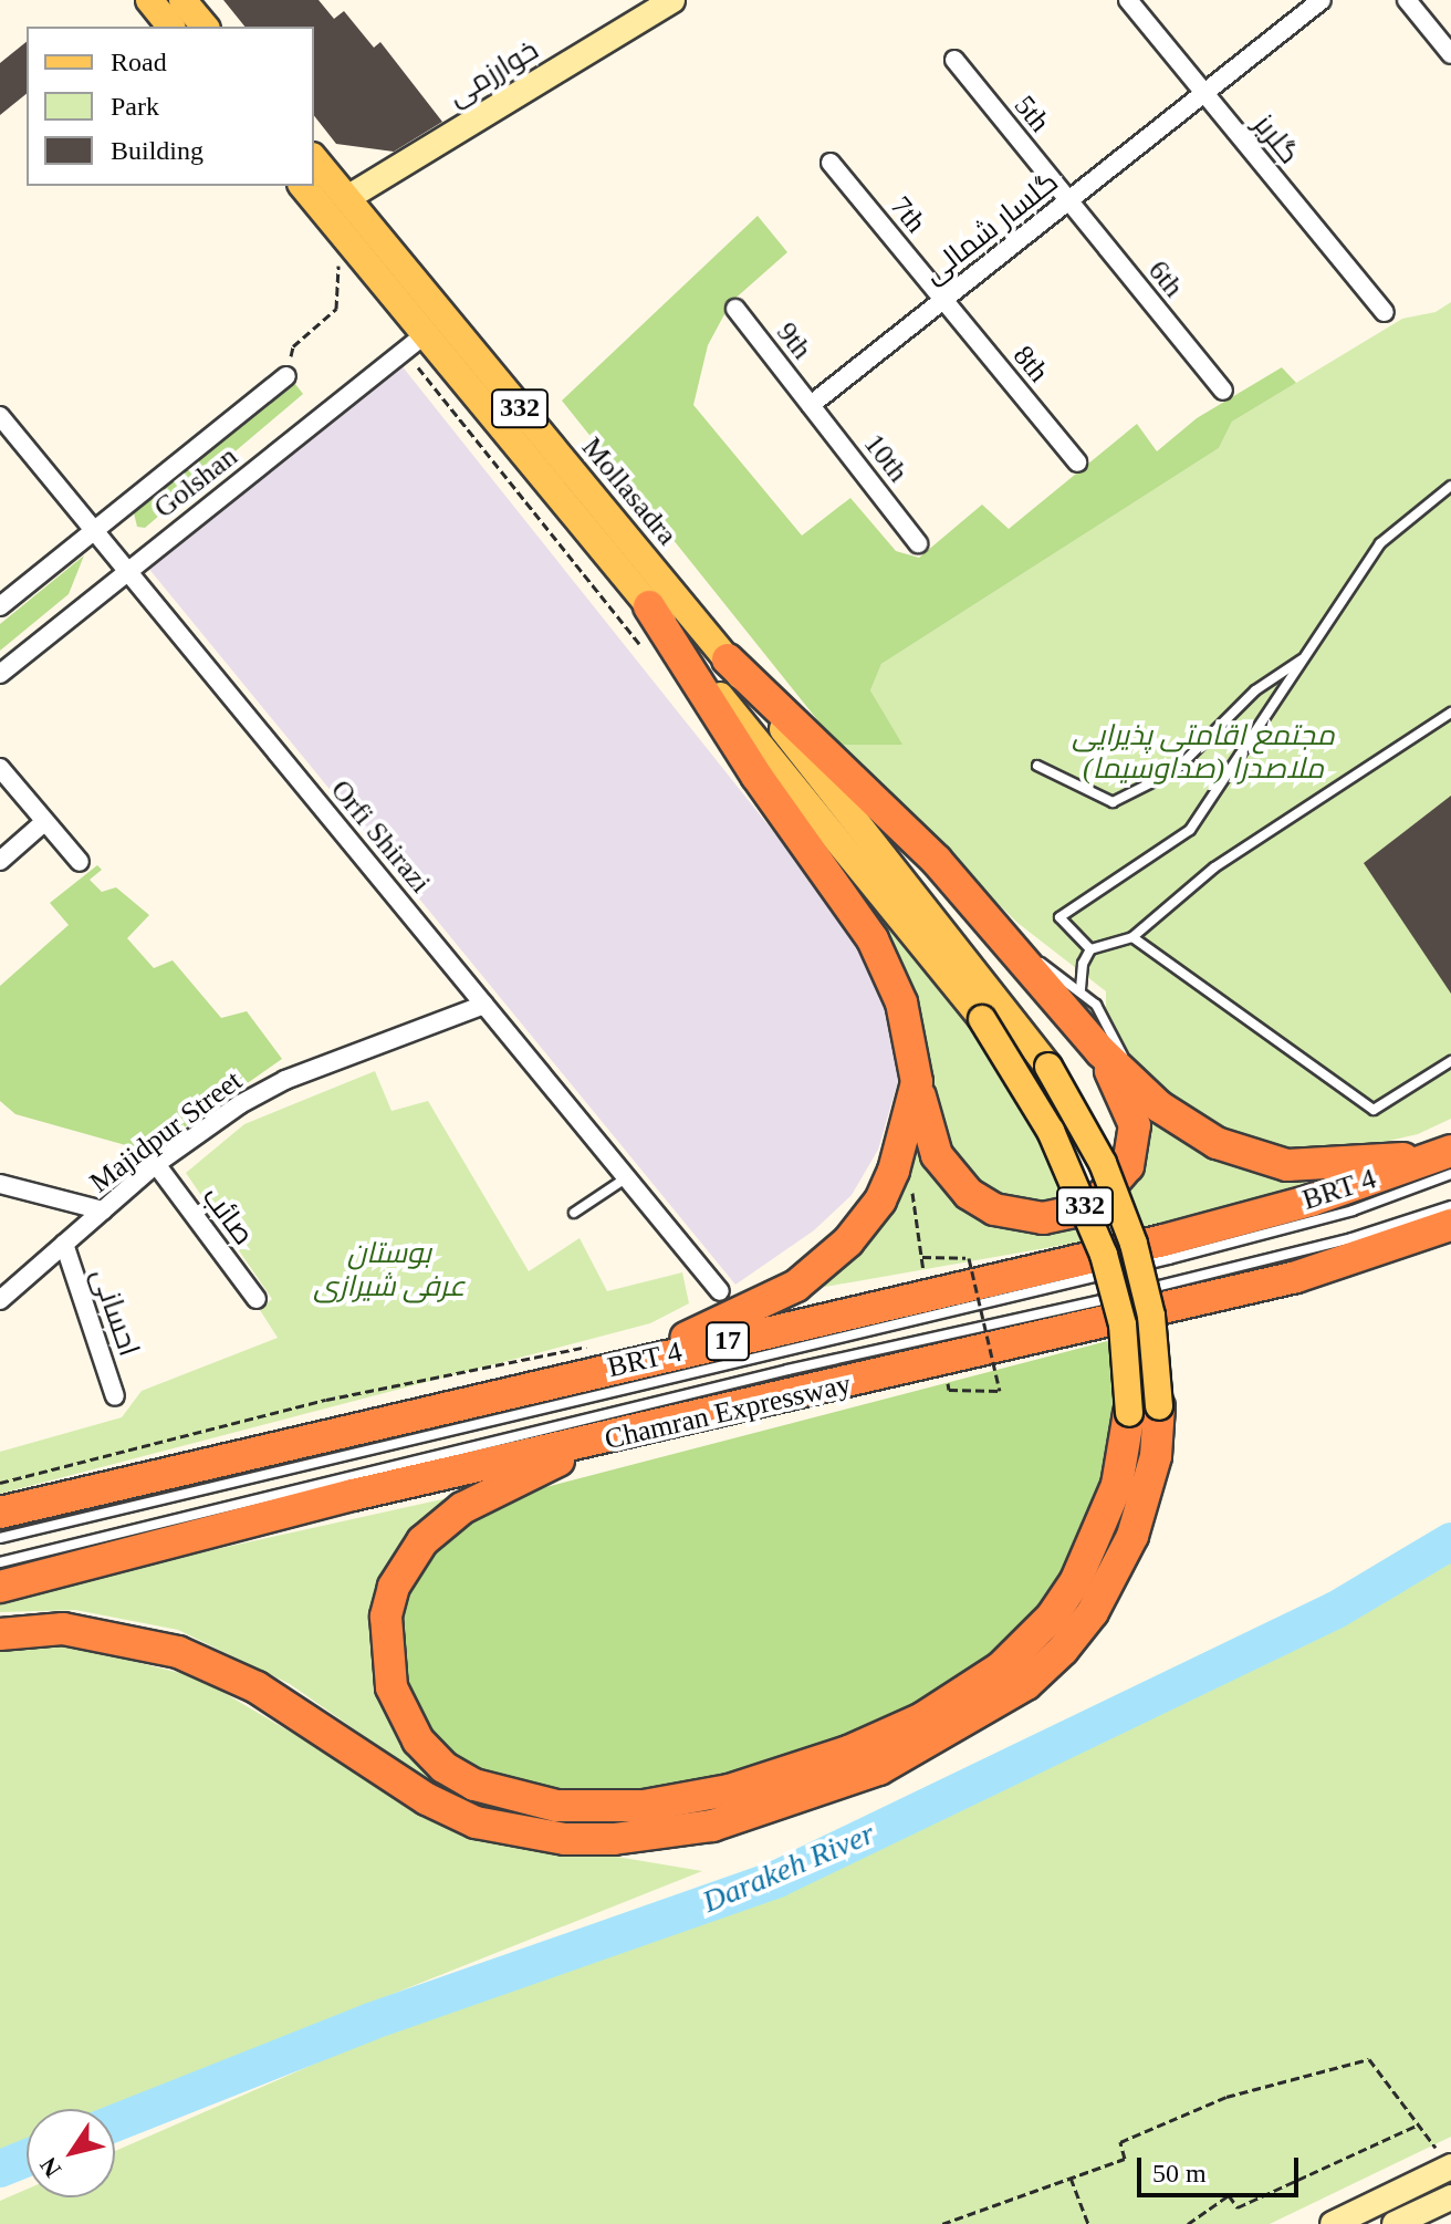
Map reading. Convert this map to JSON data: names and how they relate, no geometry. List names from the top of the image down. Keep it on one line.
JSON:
{"streets":{"highway":["17","Chamran Expressway"],"main road":["332","Mollasadra"],"street":["خوارزمی","5th","گلریز","7th","گلسار شمالی","6th","9th","8th","10th","Golshan","Orfi Shirazi","Majidpur Street","صائب","احسانی"],"lane":["BRT 4"]},"crossings":[["خوارزمی","Mollasadra"],["5th","گلسار شمالی"],["5th","6th"],["گلریز","گلسار شمالی"],["7th","گلسار شمالی"],["7th","8th"],["گلسار شمالی","6th"],["گلسار شمالی","9th"],["گلسار شمالی","8th"],["گلسار شمالی","10th"],["9th","10th"],["Golshan","Mollasadra"],["Golshan","Orfi Shirazi"],["Orfi Shirazi","Majidpur Street"],["Majidpur Street","صائب"],["Majidpur Street","احسانی"],["BRT 4","17"]],"water":["Darakeh River"],"parks":["مجتمع اقامتی پذیرایی ملاصدرا (صداوسیما)","بوستان عرفی شیرازی"],"legend":["Road","Park","Building"],"scale_bar":"50 m","north":"bottom left"}
